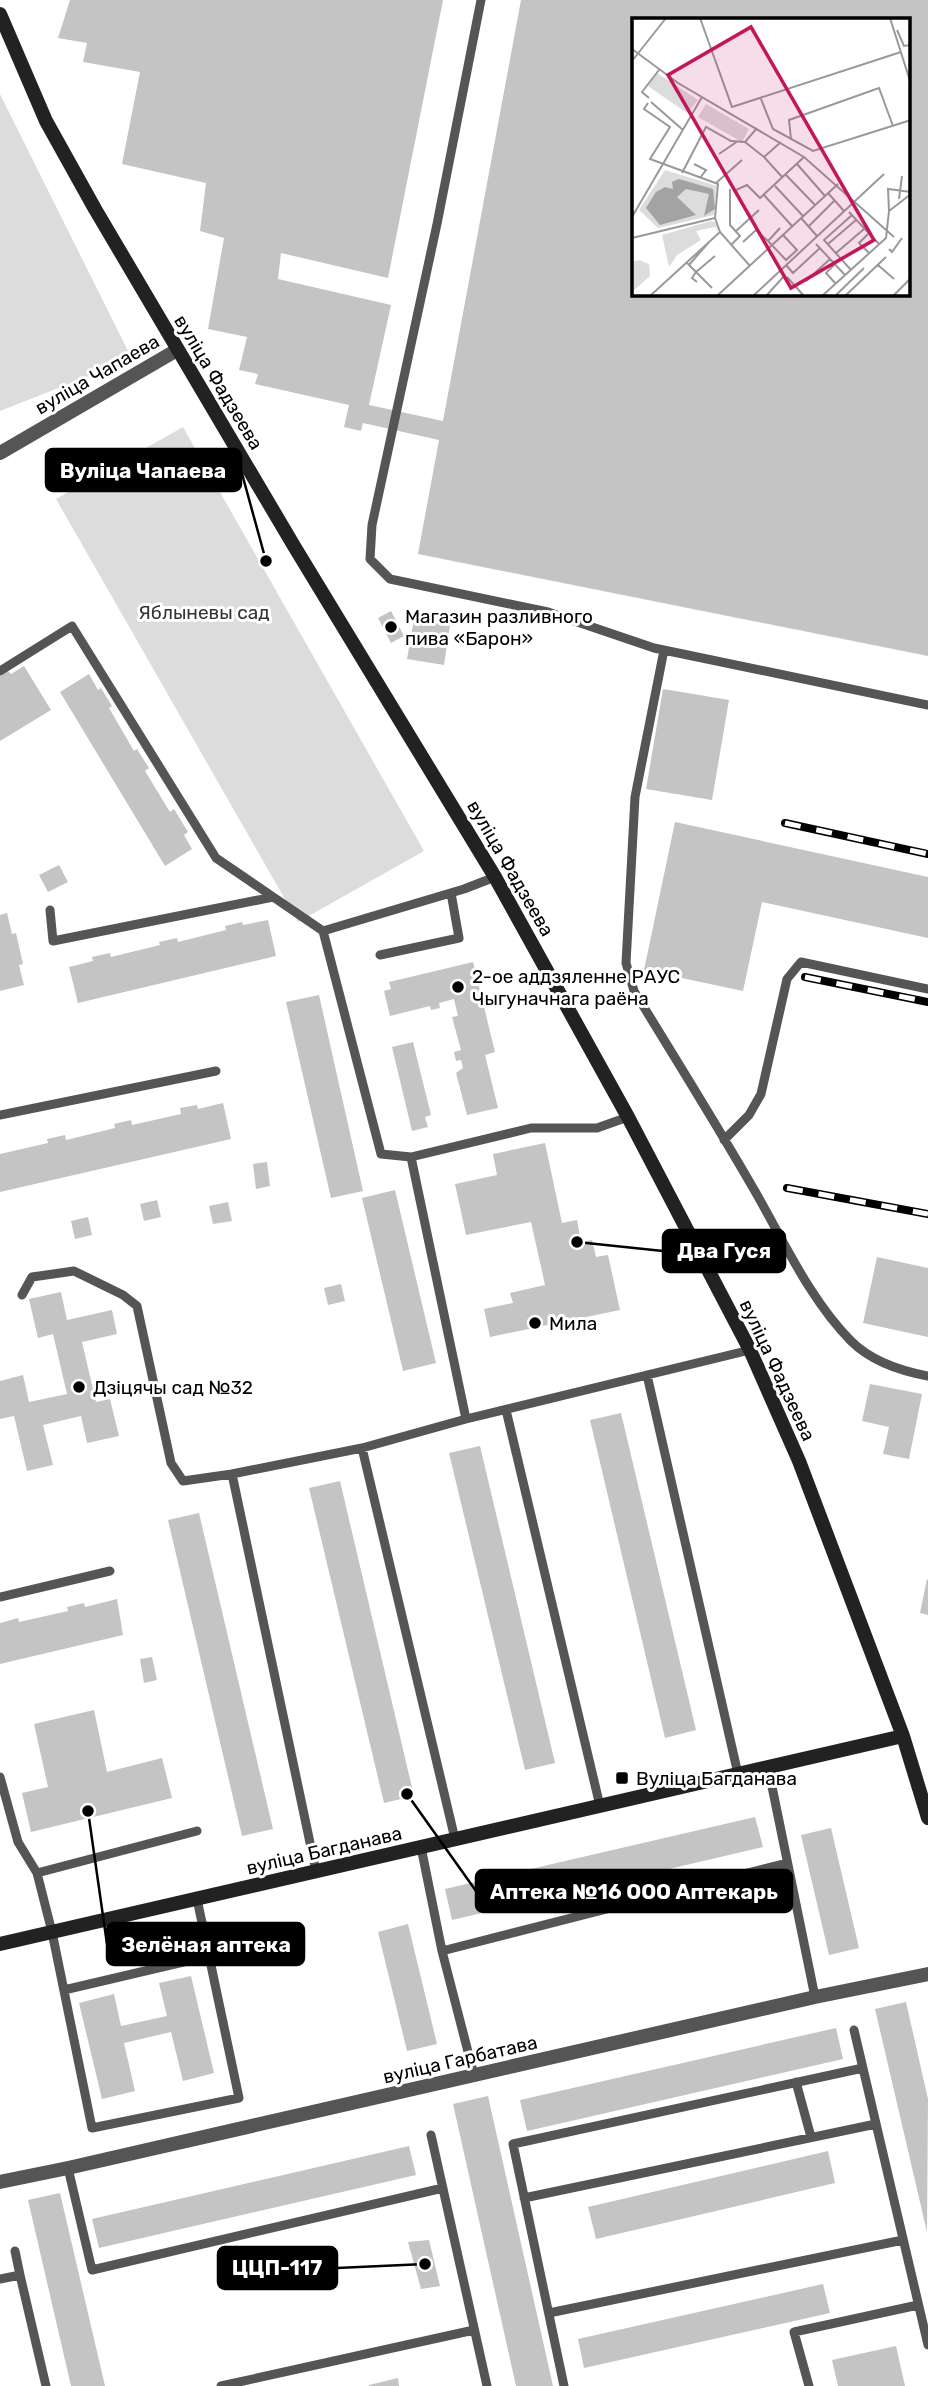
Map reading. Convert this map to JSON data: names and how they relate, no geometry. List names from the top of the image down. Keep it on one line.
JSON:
{"streets":{"street":["вуліца Чапаева","вуліца Фадзеева","вуліца Багданава","вуліца Гарбатава"]},"crossings":[["вуліца Чапаева","вуліца Фадзеева"],["вуліца Фадзеева","вуліца Багданава"]],"parks":["Яблыневы сад"],"places":{"other":["Вуліца Чапаева","Магазин разливного пива «Барон»","2-ое аддзяленне РАУС Чыгуначнага раёна","Два Гуся","Мила","Дзіцячы сад №32","Аптека №16 ООО Аптекарь","Зелёная аптека","ЦЦП-117"],"transit":["Вуліца Багданава"]}}
